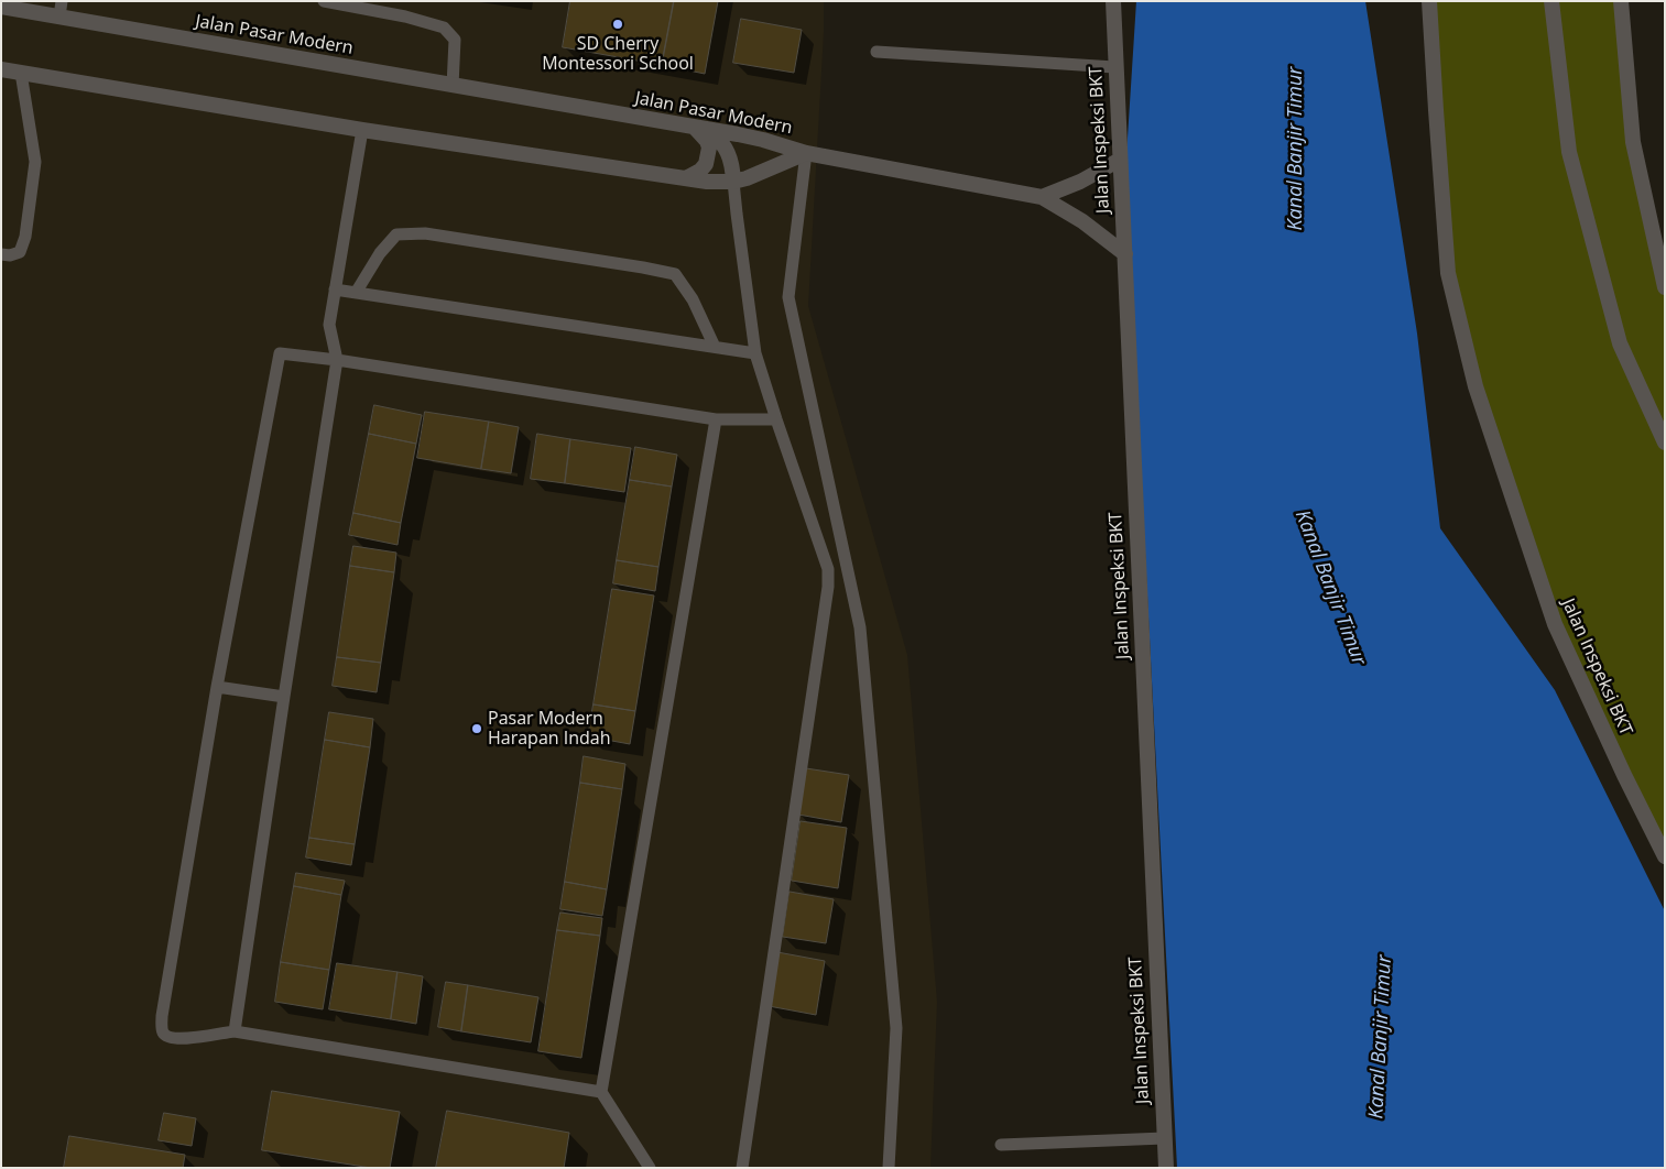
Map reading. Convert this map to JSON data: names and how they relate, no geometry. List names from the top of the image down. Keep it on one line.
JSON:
{"streets":{"street":["Jalan Pasar Modern","Jalan Inspeksi BKT"]},"water":["Kanal Banjir Timur"],"places":["SD Cherry Montessori School","Pasar Modern Harapan Indah"]}
